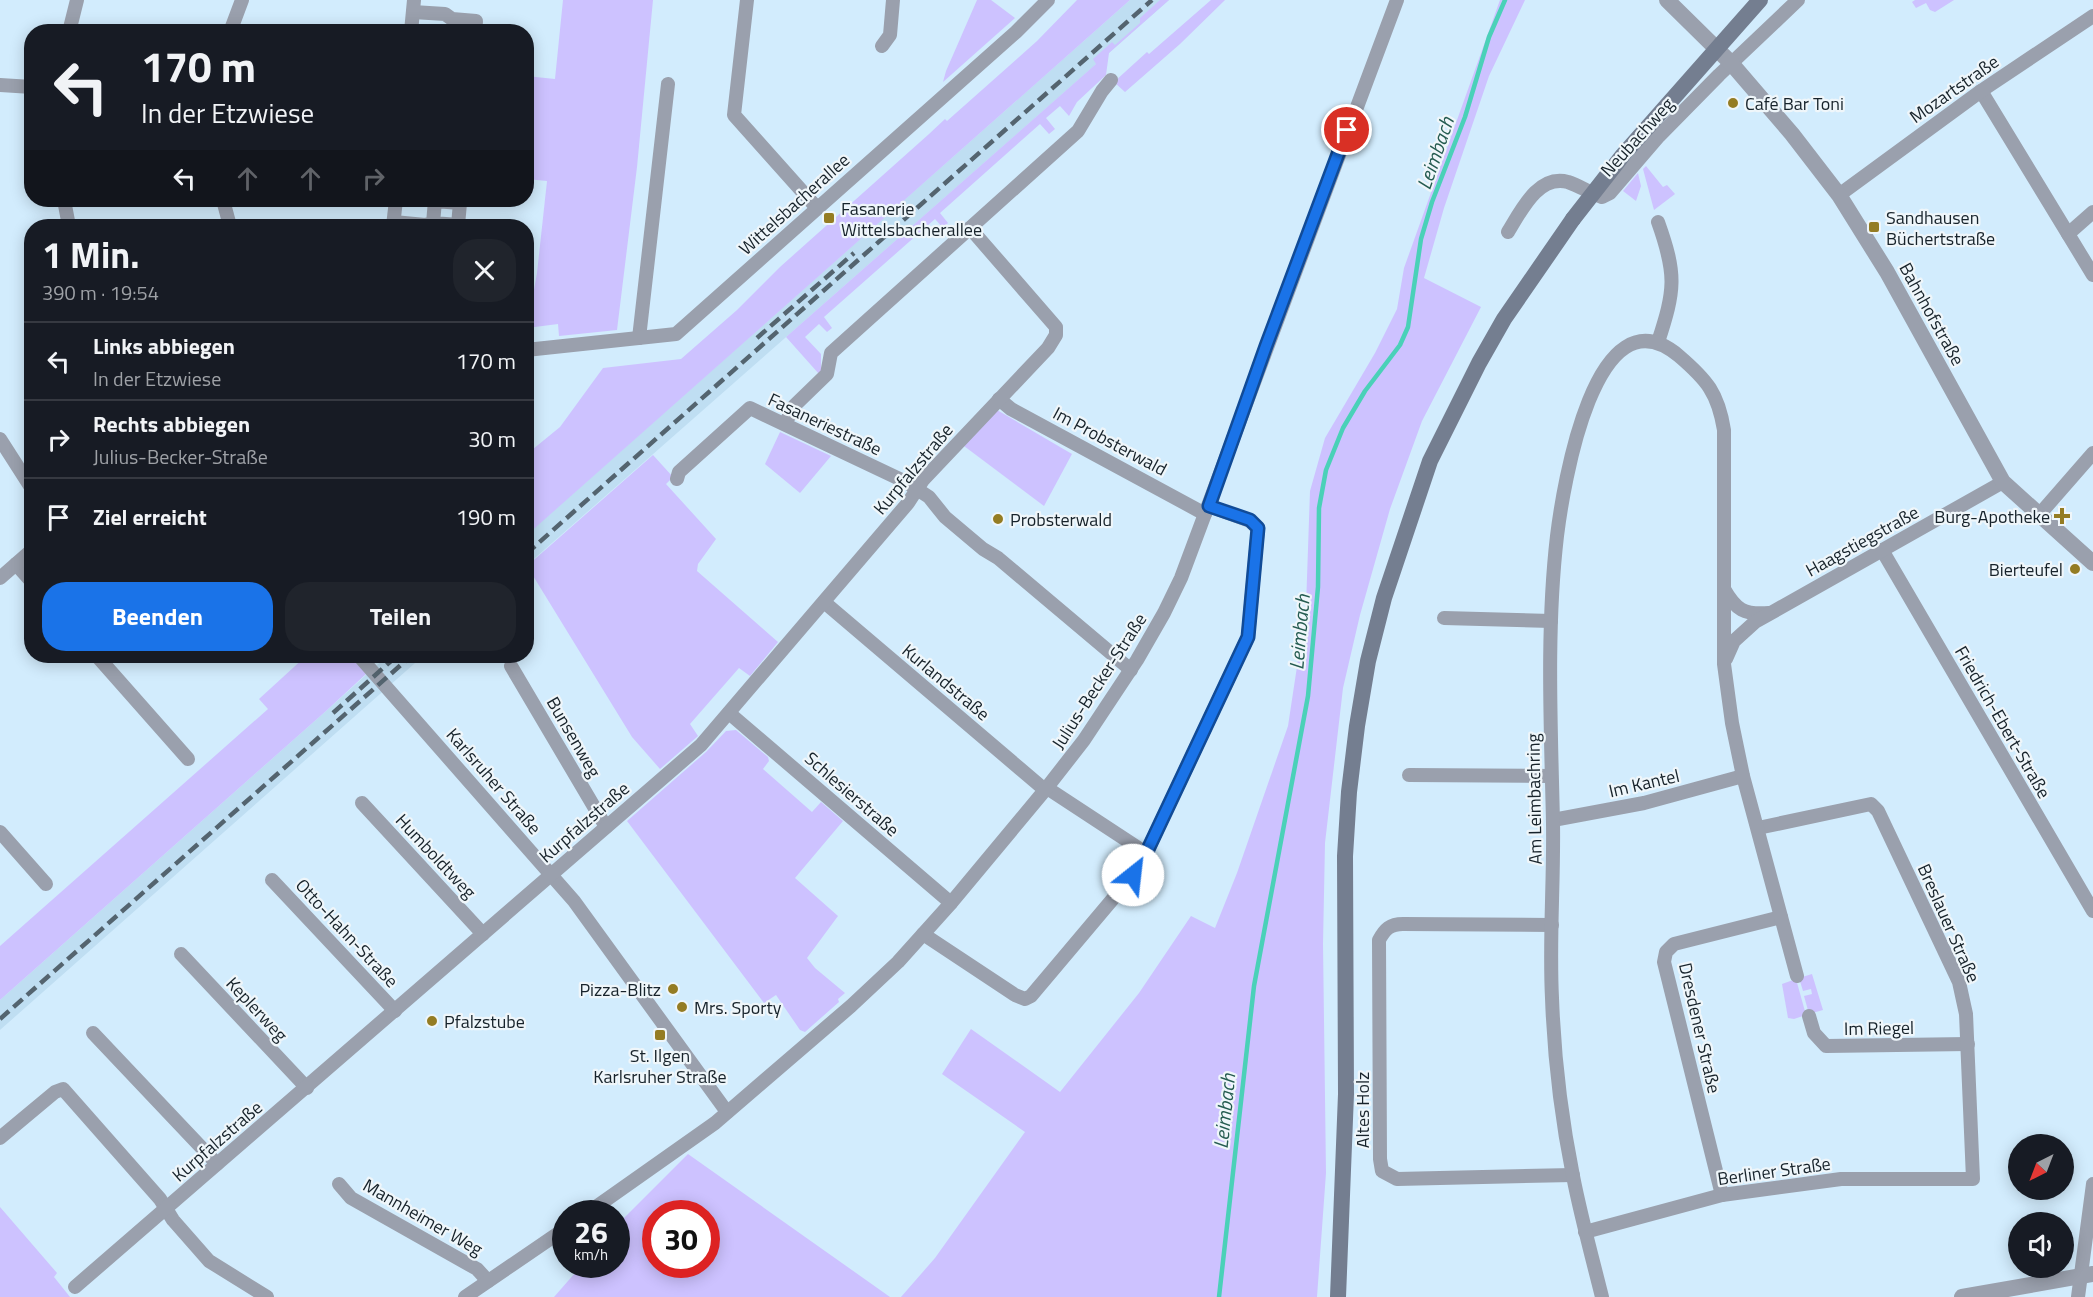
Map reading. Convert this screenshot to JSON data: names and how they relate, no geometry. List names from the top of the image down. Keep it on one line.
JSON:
{"streets":{"street":["Mozartstraße","Neubachweg","Wittelsbacherallee","Bahnhofstraße","Fasaneriestraße","Im Probsterwald","Kurpfalzstraße","Haagstiegstraße","Julius-Becker-Straße","Kurlandstraße","Friedrich-Ebert-Straße","Bunsenweg","Karlsruher Straße","Im Kantel","Schlesierstraße","Am Leimbachring","Humboldtweg","Breslauer Straße","Otto-Hahn-Straße","Keplerweg","Dresdener Straße","Im Riegel","Altes Holz","Berliner Straße","Mannheimer Weg"]},"crossings":[["Mozartstraße","Bahnhofstraße"],["Neubachweg","Bahnhofstraße"],["Bahnhofstraße","Haagstiegstraße"],["Fasaneriestraße","Kurpfalzstraße"],["Fasaneriestraße","Julius-Becker-Straße"],["Im Probsterwald","Kurpfalzstraße"],["Im Probsterwald","Julius-Becker-Straße"],["Im Probsterwald","Kurlandstraße"],["Kurpfalzstraße","Kurlandstraße"],["Kurpfalzstraße","Bunsenweg"],["Kurpfalzstraße","Karlsruher Straße"],["Kurpfalzstraße","Schlesierstraße"],["Kurpfalzstraße","Humboldtweg"],["Kurpfalzstraße","Otto-Hahn-Straße"],["Kurpfalzstraße","Keplerweg"],["Haagstiegstraße","Friedrich-Ebert-Straße"],["Julius-Becker-Straße","Kurlandstraße"],["Julius-Becker-Straße","Karlsruher Straße"],["Julius-Becker-Straße","Schlesierstraße"],["Im Kantel","Am Leimbachring"],["Am Leimbachring","Altes Holz"],["Am Leimbachring","Berliner Straße"],["Breslauer Straße","Im Riegel"],["Breslauer Straße","Berliner Straße"],["Dresdener Straße","Berliner Straße"]],"water":["Leimbach"],"places":{"other":["Café Bar Toni","Probsterwald","Bierteufel","Pizza-Blitz","Mrs. Sporty","Pfalzstube"],"transit":["Fasanerie Wittelsbacherallee","Sandhausen Büchertstraße","St. Ilgen Karlsruher Straße"],"health":["Burg-Apotheke"]},"north":"bottom left","page":{"turn":["170 m","In der Etzwiese"],"heading":["1 Min.","390 m · 19:54"],"list":[{"name":"Links abbiegen","note":"In der Etzwiese","value":"170 m"},{"name":"Rechts abbiegen","note":"Julius-Becker-Straße","value":"30 m"},{"name":"Ziel erreicht","value":"190 m"}],"buttons":["Beenden","Teilen"],"speed":"26 km/h","limit":"30"}}
